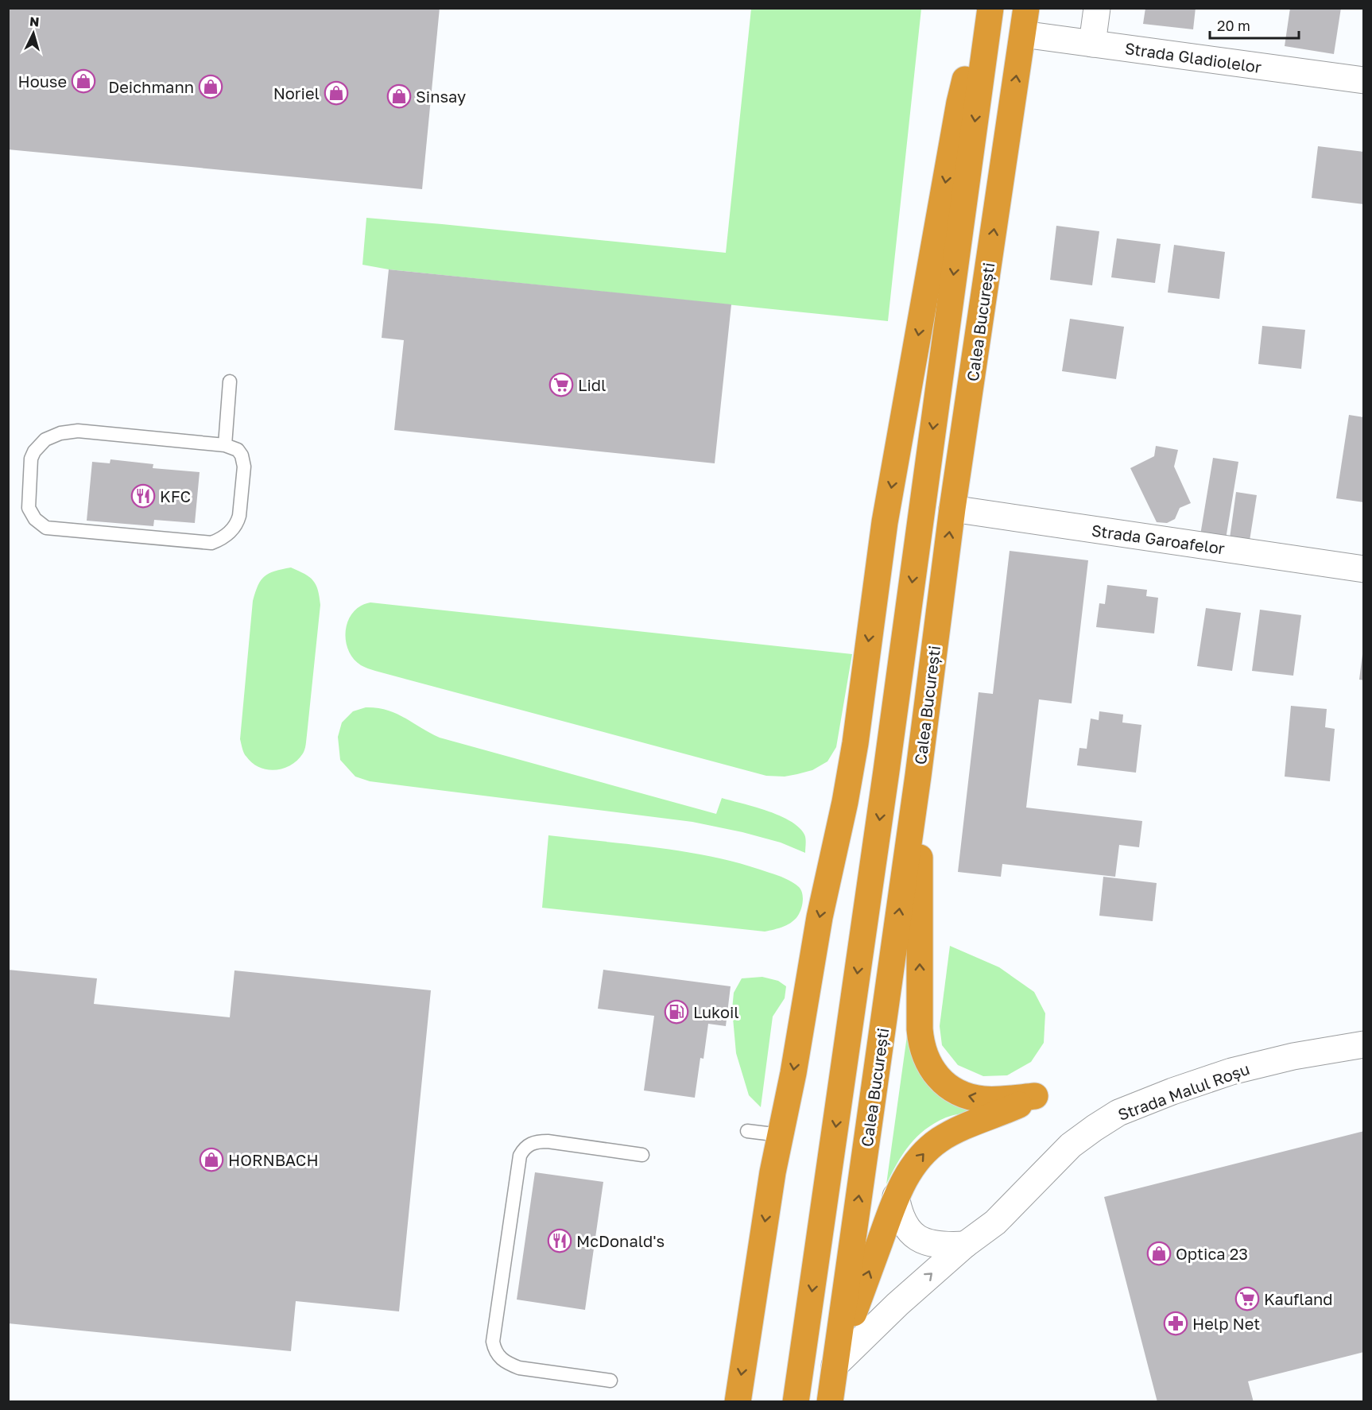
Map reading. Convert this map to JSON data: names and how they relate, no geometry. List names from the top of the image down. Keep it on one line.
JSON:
{"streets":{"highway":["Calea București"],"street":["Strada Gladiolelor","Strada Garoafelor","Strada Malul Roșu"]},"crossings":[["Strada Gladiolelor","Calea București"],["Calea București","Strada Garoafelor"],["Calea București","Strada Malul Roșu"]],"places":{"shop":["House","Deichmann","Noriel","Sinsay","HORNBACH","Optica 23"],"supermarket":["Lidl","Kaufland"],"restaurant":["KFC","McDonald's"],"fuel station":["Lukoil"],"pharmacy":["Help Net"]},"scale_bar":"20 m","north":"top"}
